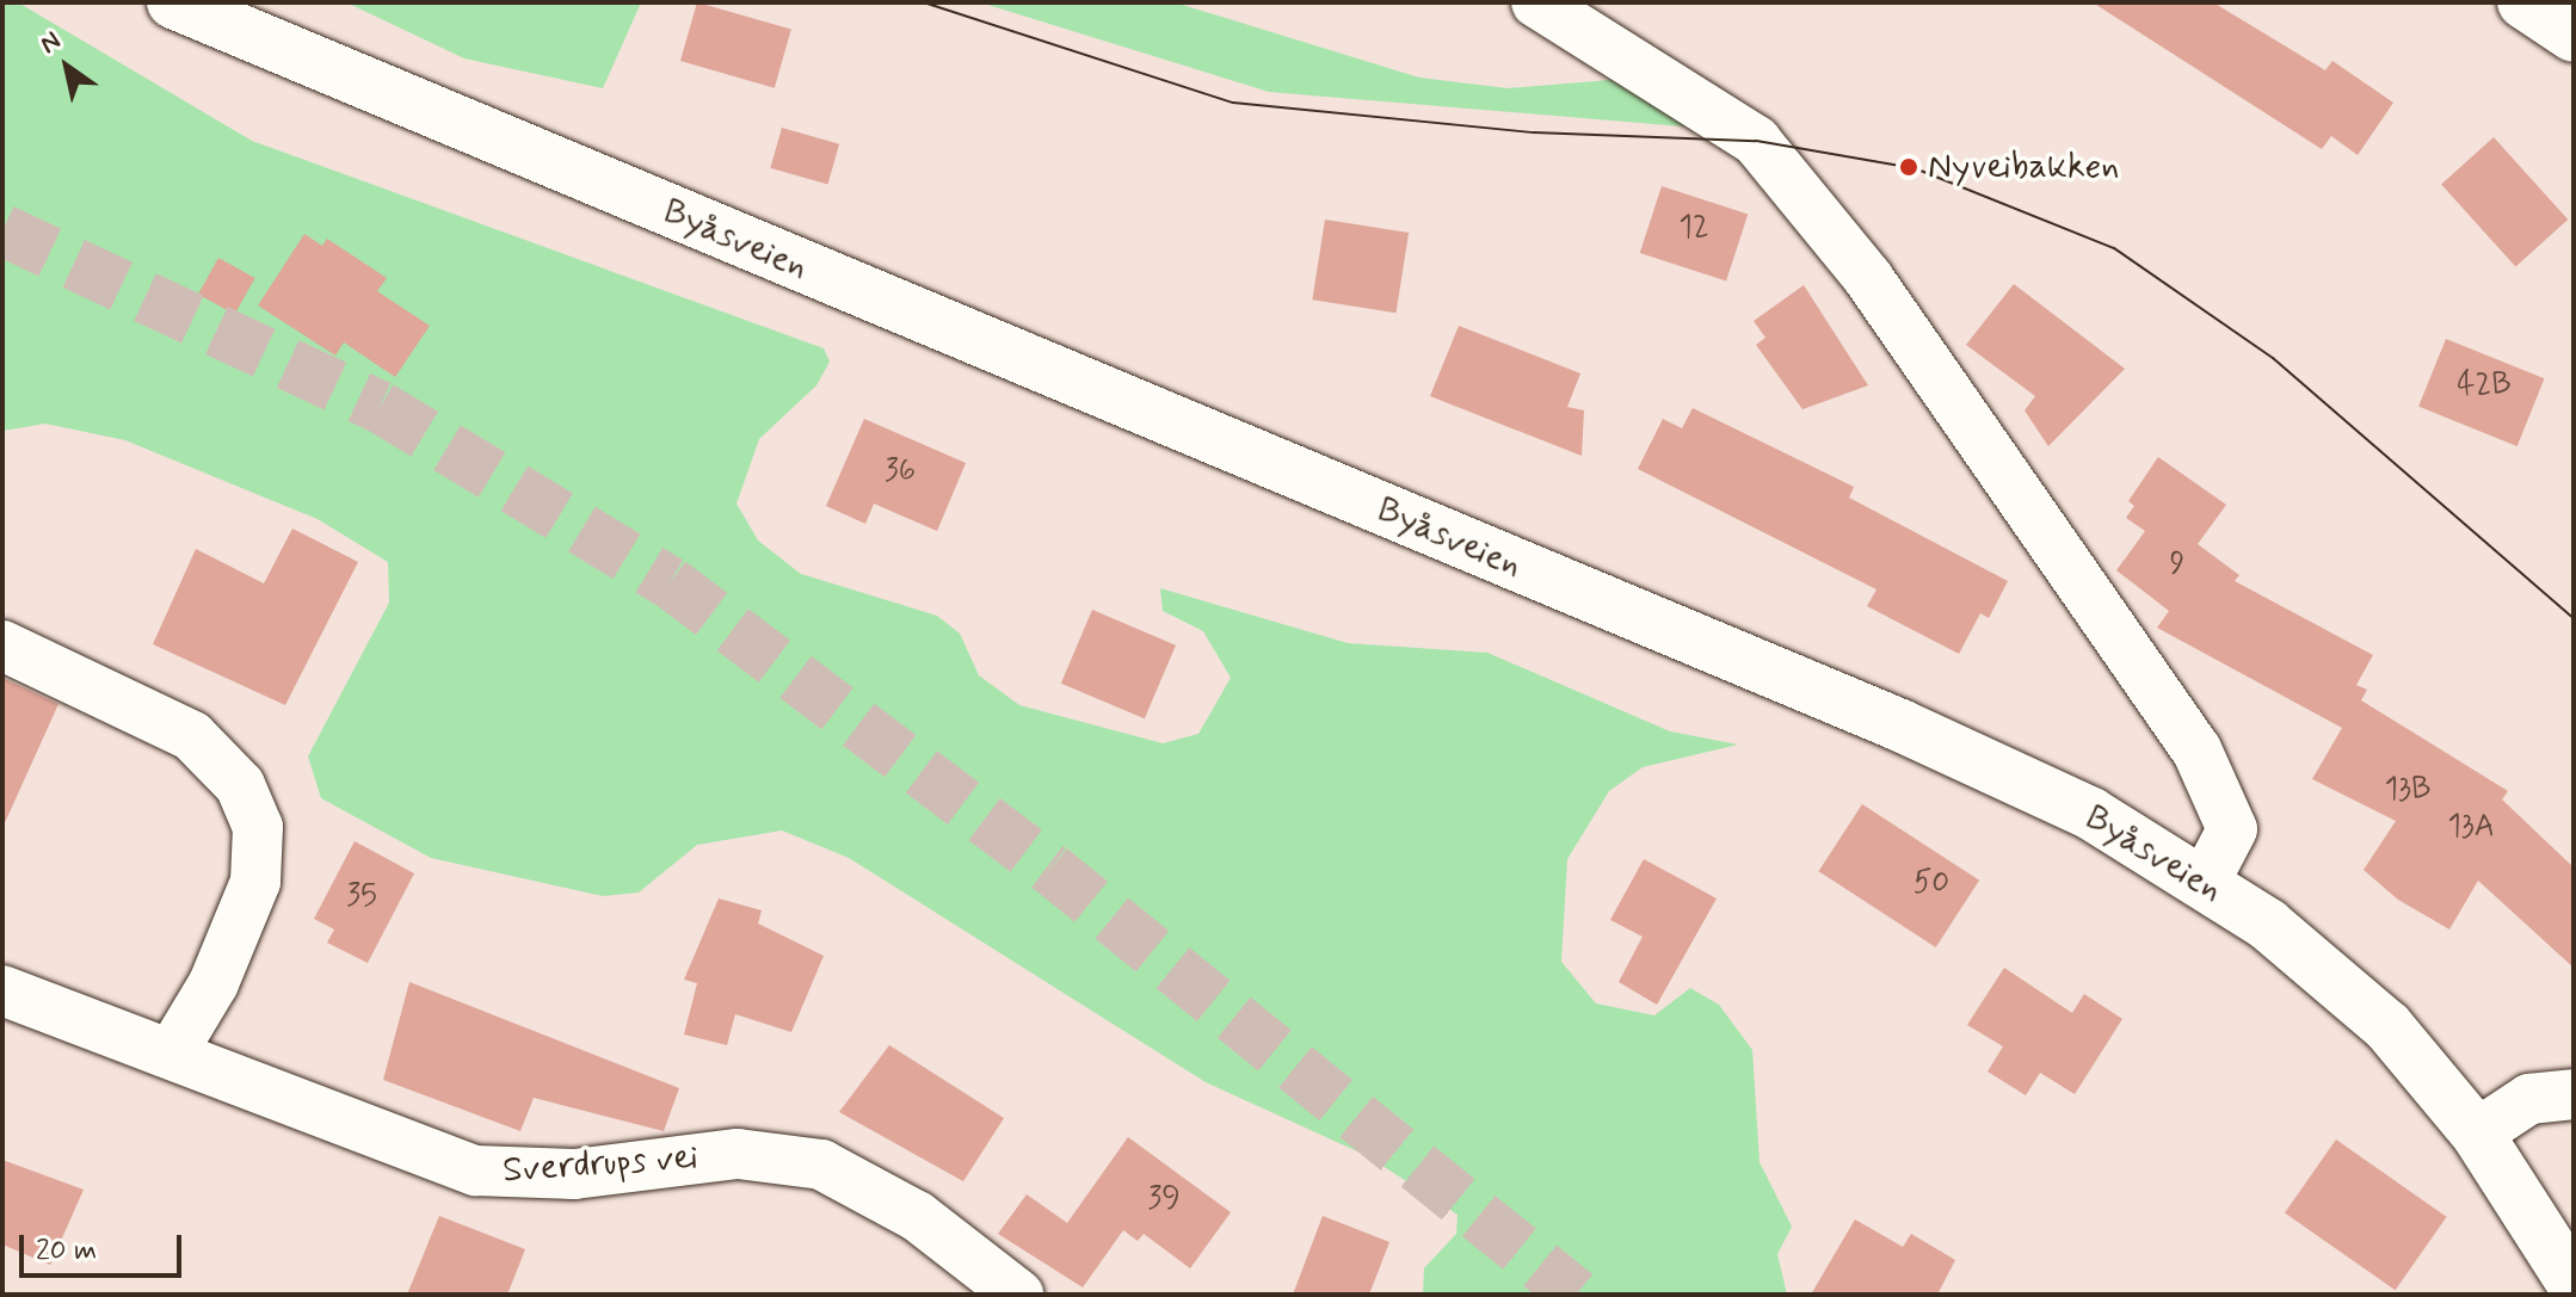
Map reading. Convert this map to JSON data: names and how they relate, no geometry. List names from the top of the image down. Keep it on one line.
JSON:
{"streets":{"main road":["Byåsveien"],"street":["Sverdrups vei"]},"places":["Nyveibakken"],"house_numbers":["12","42B","36","9","13B","13A","50","35","39"],"scale_bar":"20 m","north":"top left"}
